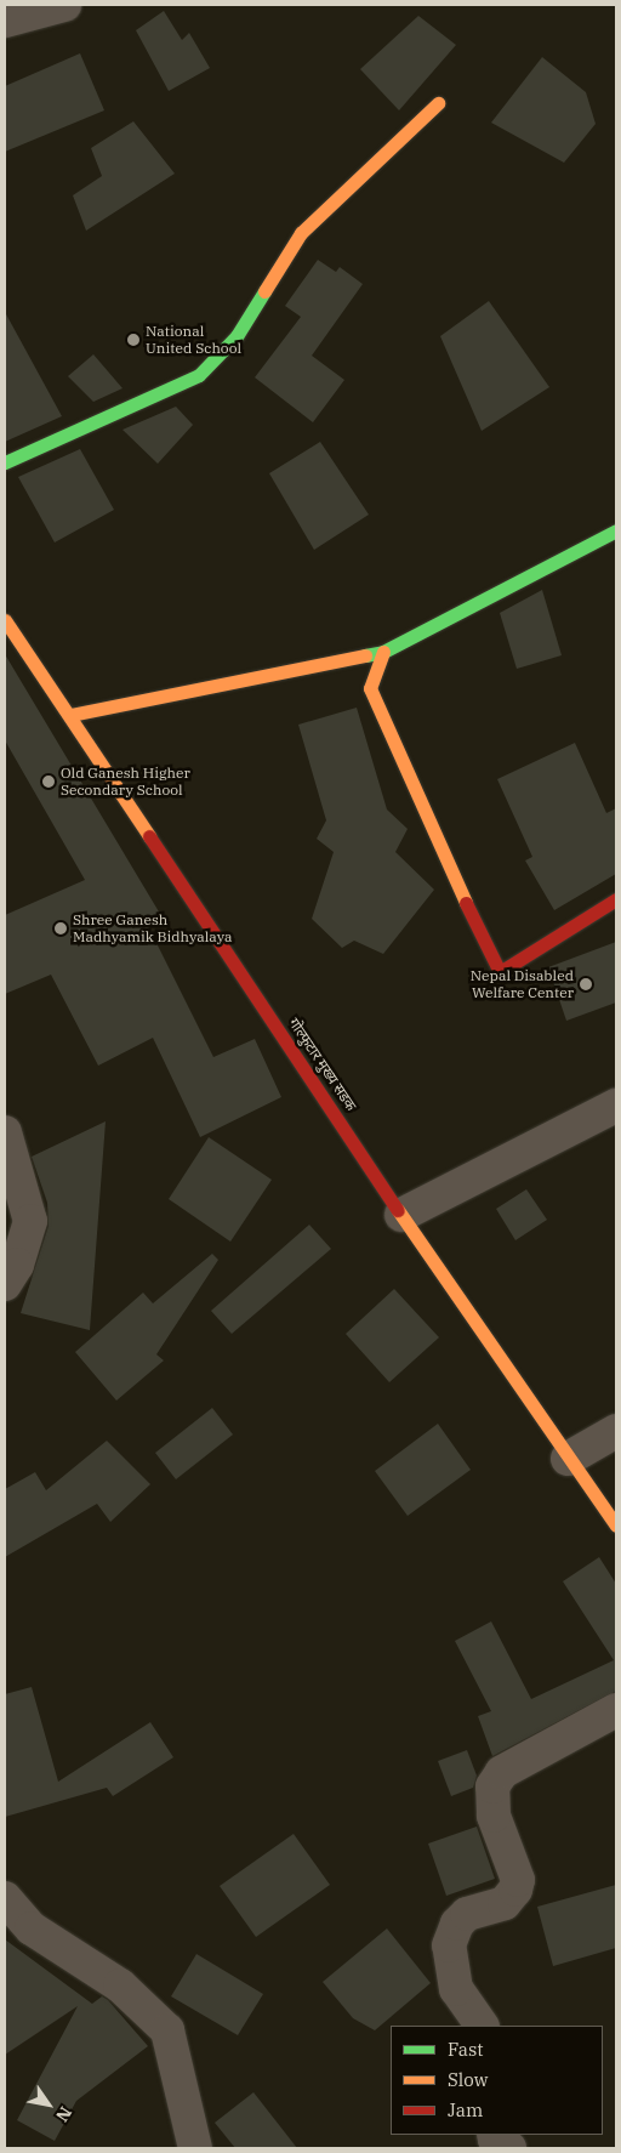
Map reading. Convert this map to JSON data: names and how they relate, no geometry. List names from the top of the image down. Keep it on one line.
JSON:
{"streets":{"street":["गोल्फुटार मुख्य सडक"]},"places":["National United School","Old Ganesh Higher Secondary School","Shree Ganesh Madhyamik Bidhyalaya","Nepal Disabled Welfare Center"],"legend":["Fast","Slow","Jam"],"north":"bottom right"}
